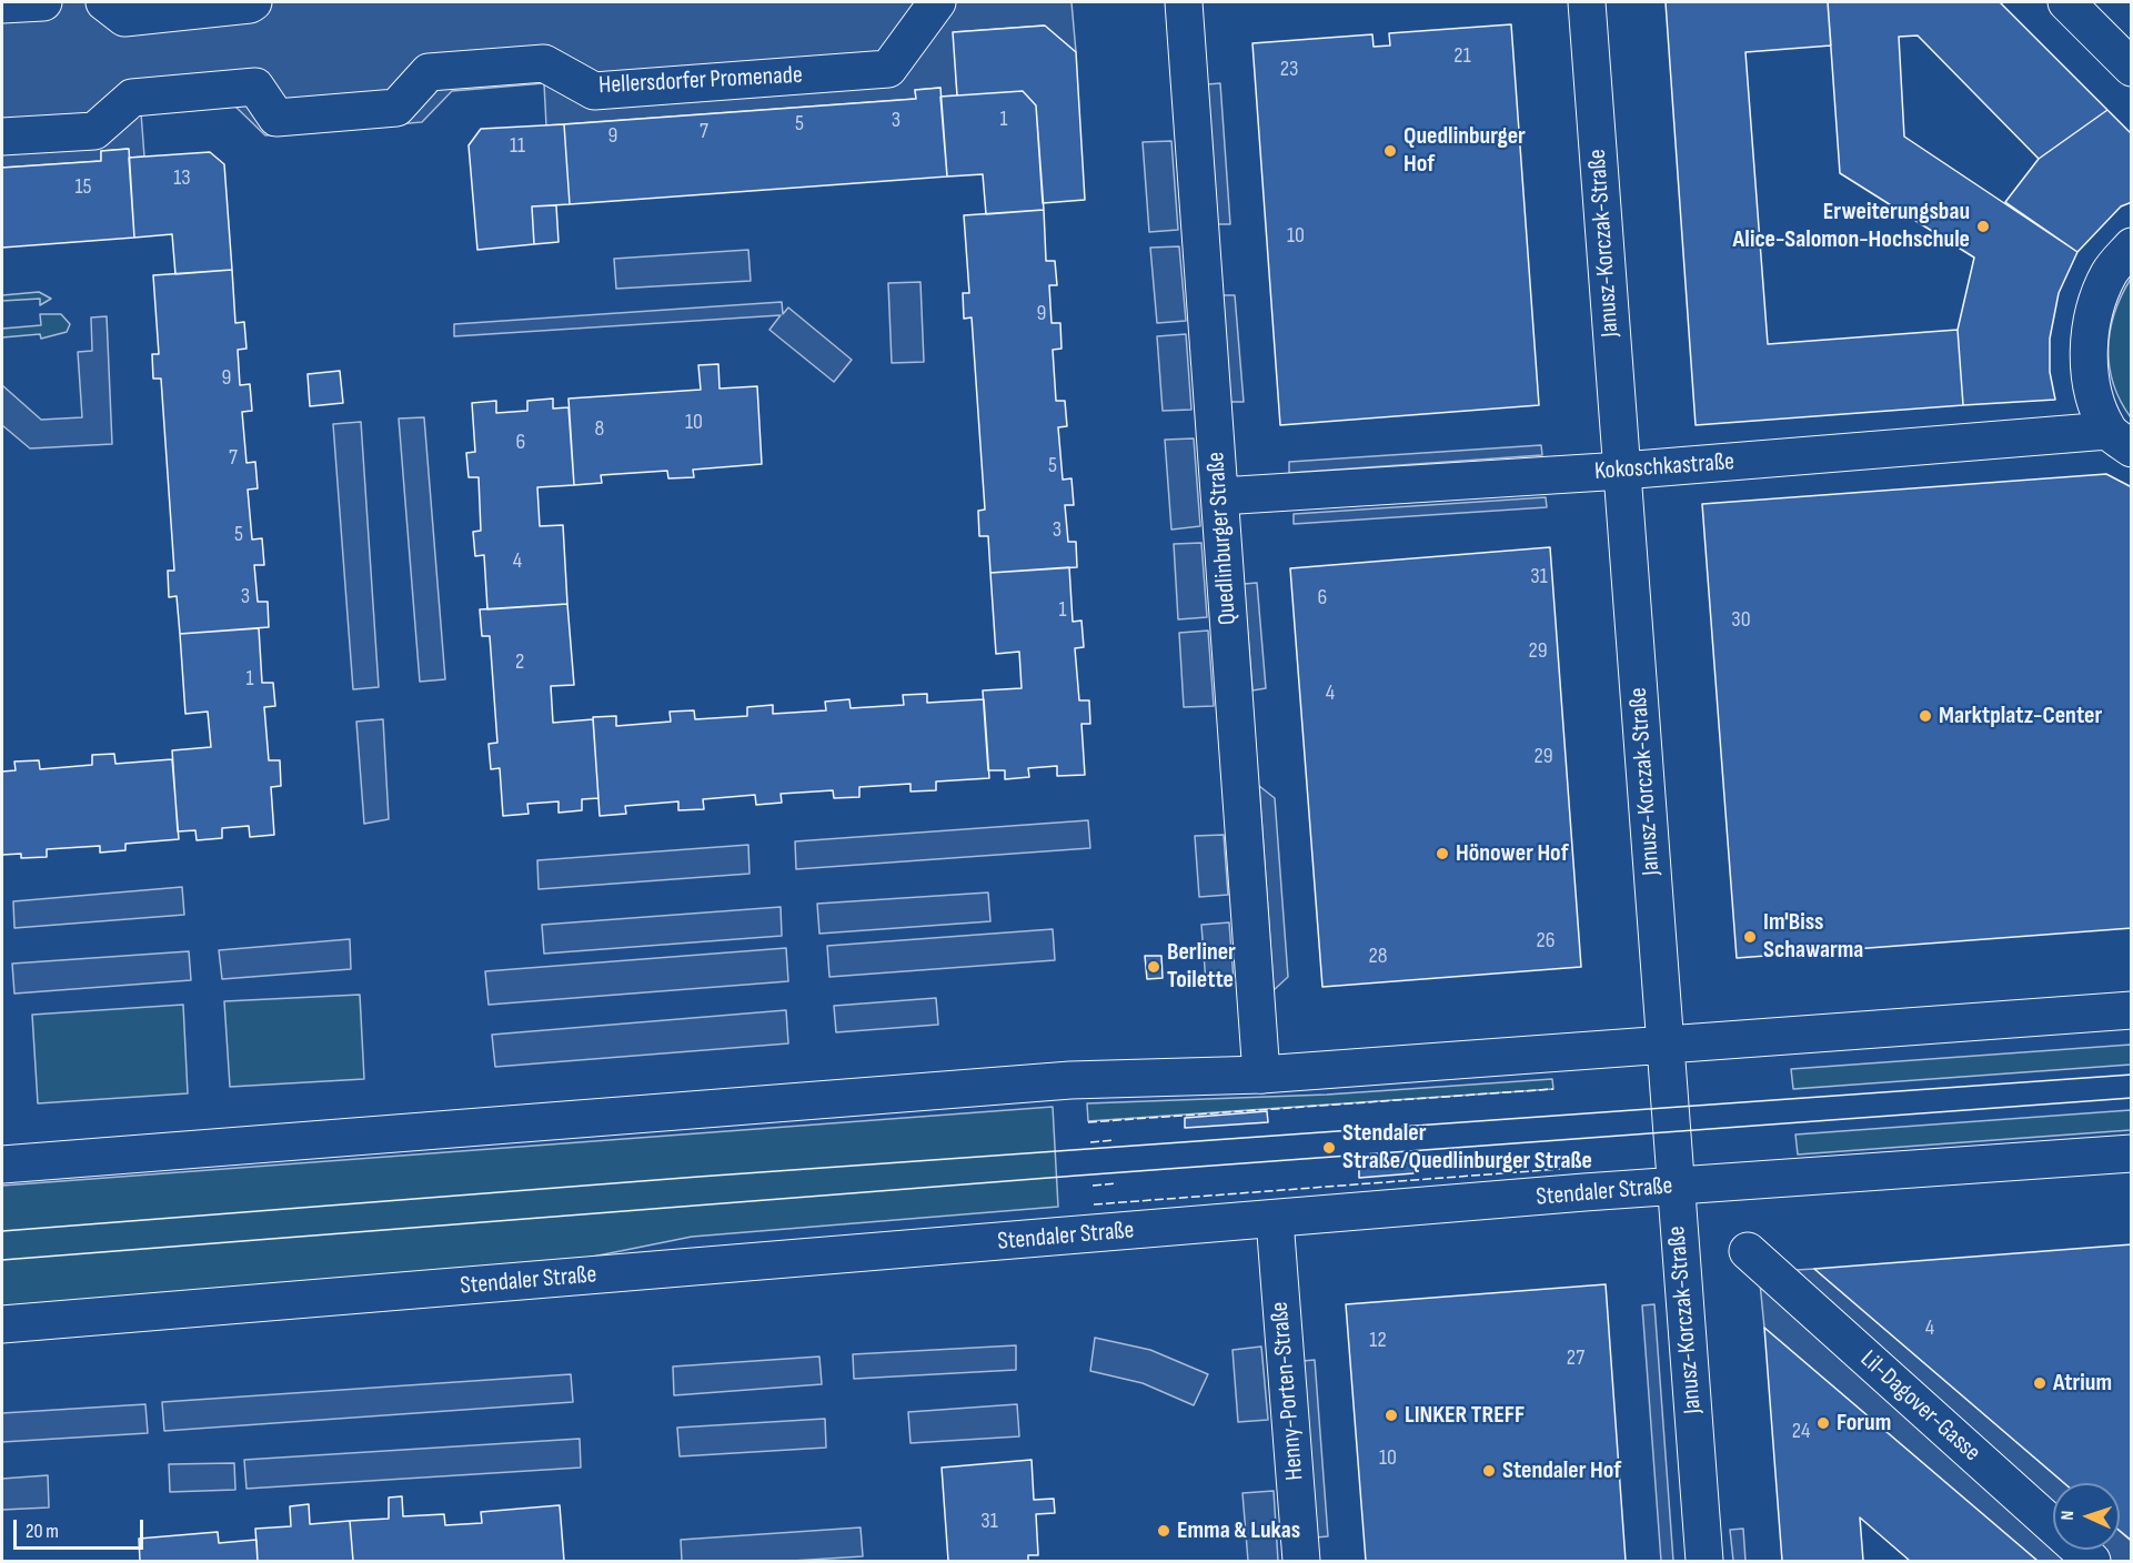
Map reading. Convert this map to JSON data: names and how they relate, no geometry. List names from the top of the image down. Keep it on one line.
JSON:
{"streets":{"street":["Hellersdorfer Promenade","Janusz-Korczak-Straße","Kokoschkastraße","Quedlinburger Straße","Stendaler Straße","Henny-Porten-Straße","Lil-Dagover-Gasse"]},"crossings":[["Janusz-Korczak-Straße","Kokoschkastraße"],["Janusz-Korczak-Straße","Stendaler Straße"],["Kokoschkastraße","Quedlinburger Straße"],["Stendaler Straße","Henny-Porten-Straße"]],"places":["Quedlinburger Hof","Erweiterungsbau Alice-Salomon-Hochschule","Marktplatz-Center","Hönower Hof","Im'Biss Schawarma","Berliner Toilette","Stendaler Straße/Quedlinburger Straße","Atrium","LINKER TREFF","Forum","Stendaler Hof","Emma & Lukas"],"house_numbers":["21","23","1","3","5","7","9","11","13","15","10","9","9","10","8","6","7","5","3","5","4","31","3","6","1","30","29","2","1","4","29","26","28","4","12","27","24","10","31"],"scale_bar":"20 m","north":"left"}
